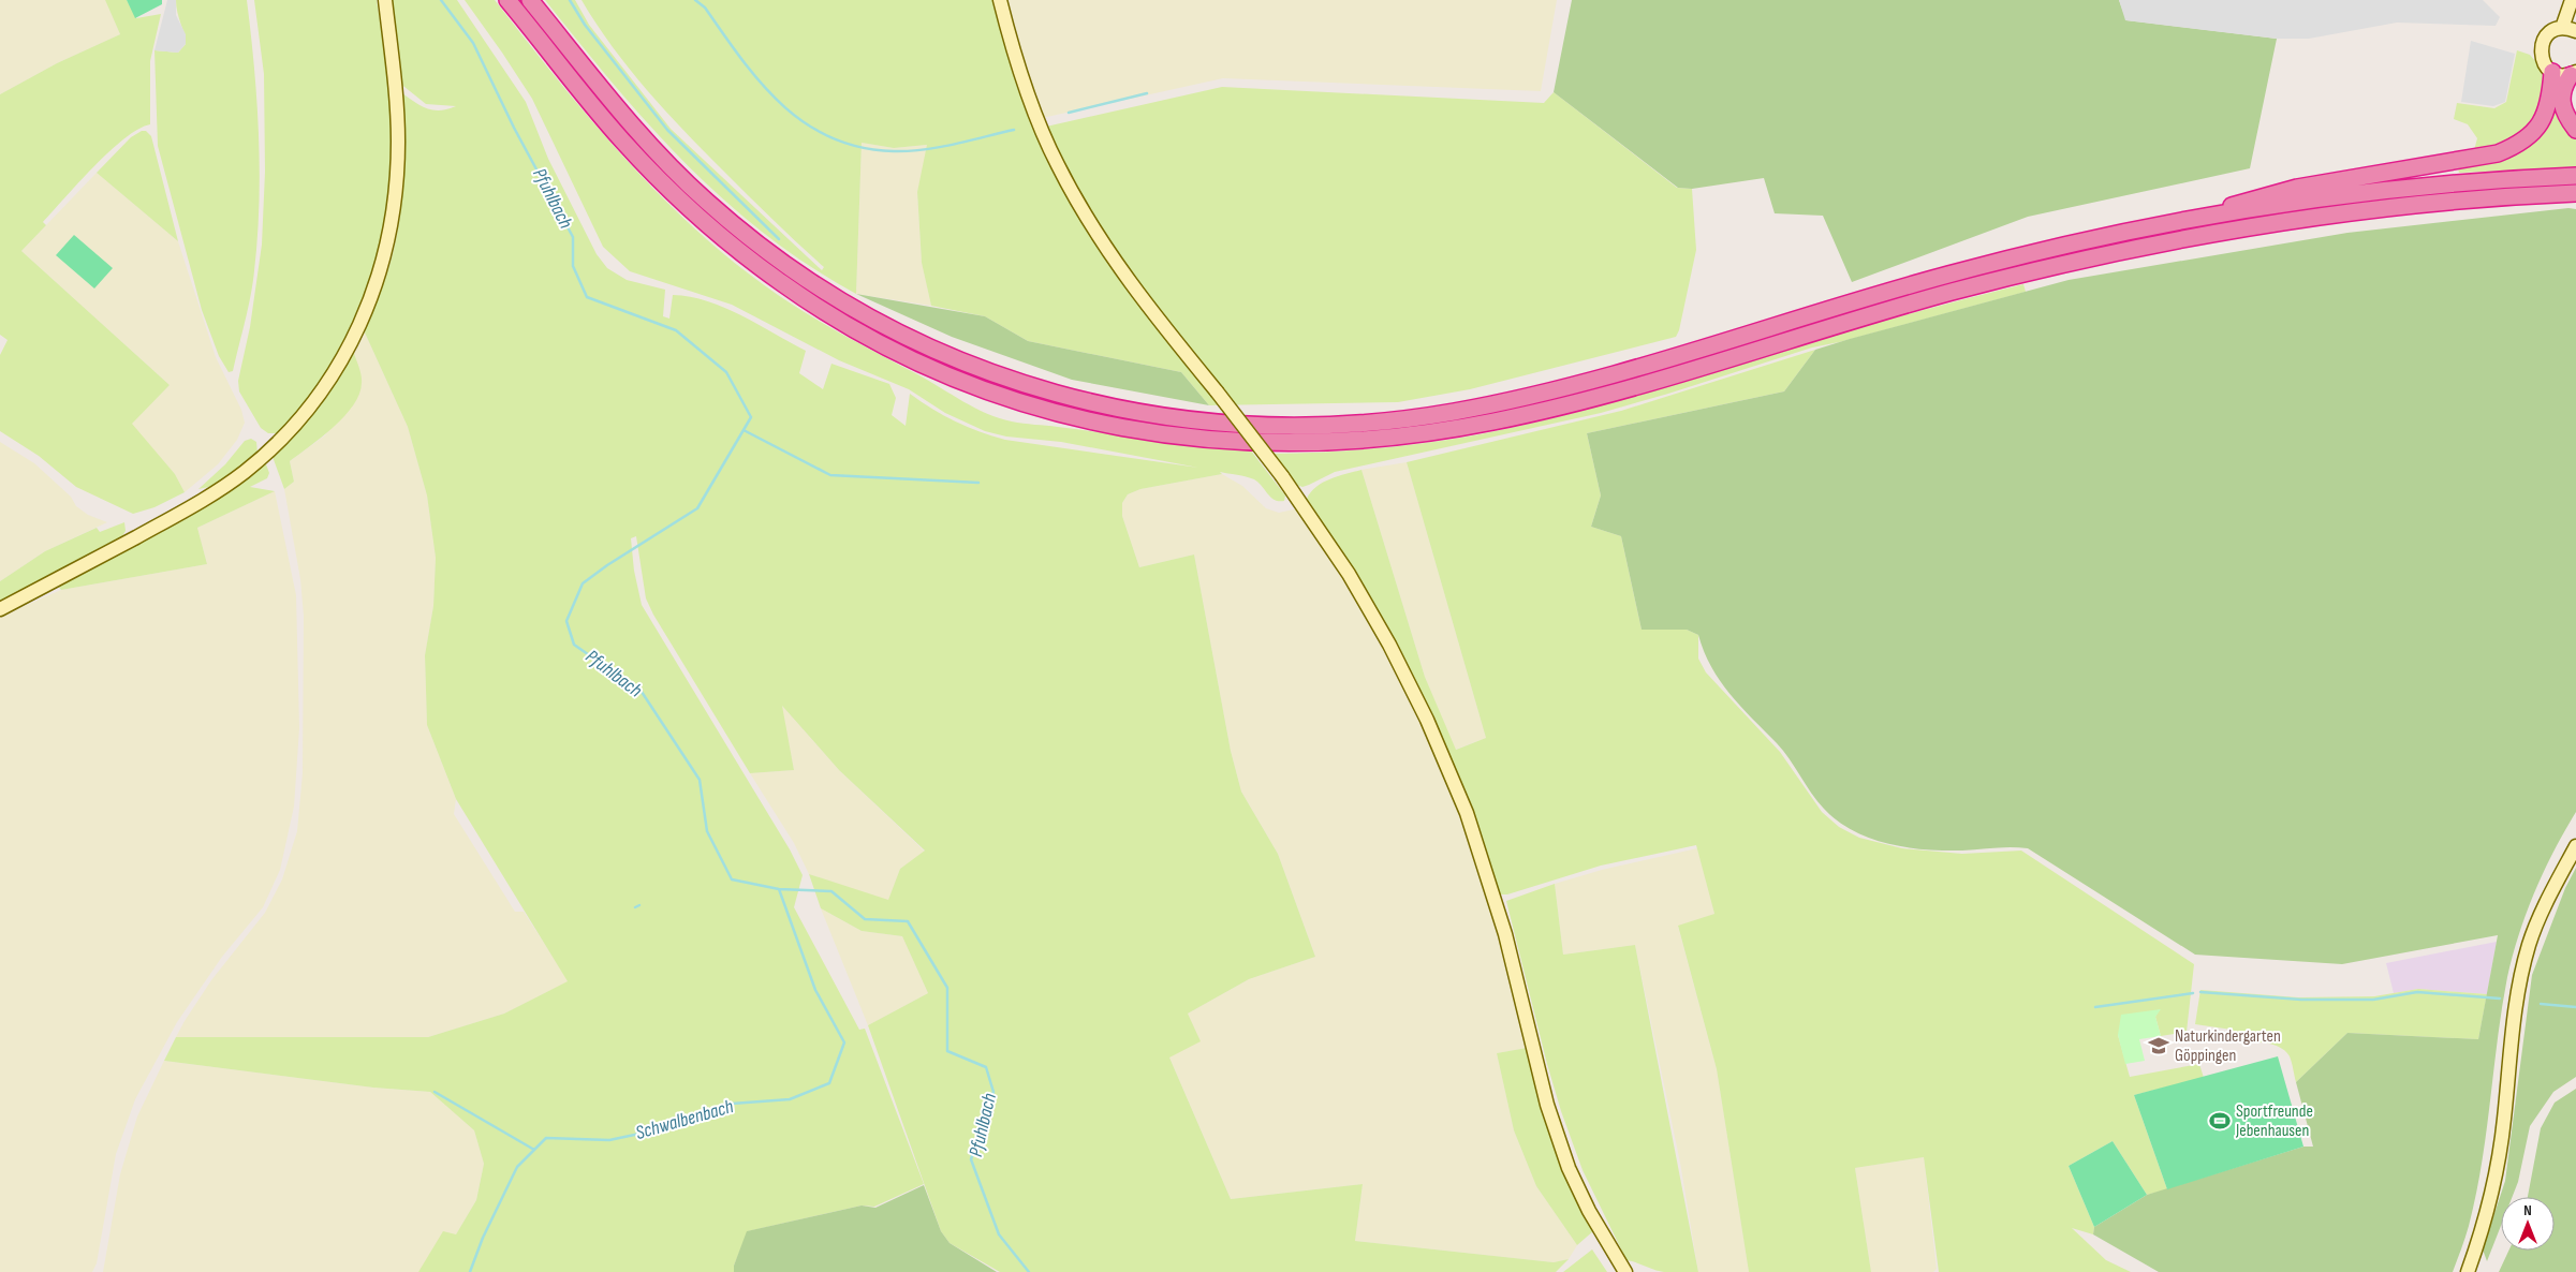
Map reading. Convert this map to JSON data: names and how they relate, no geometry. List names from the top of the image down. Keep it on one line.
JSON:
{"water":["Pfuhlbach","Schwalbenbach"],"places":{"school or university":["Naturkindergarten Göppingen"],"sports":["Sportfreunde Jebenhausen"]},"north":"top"}
